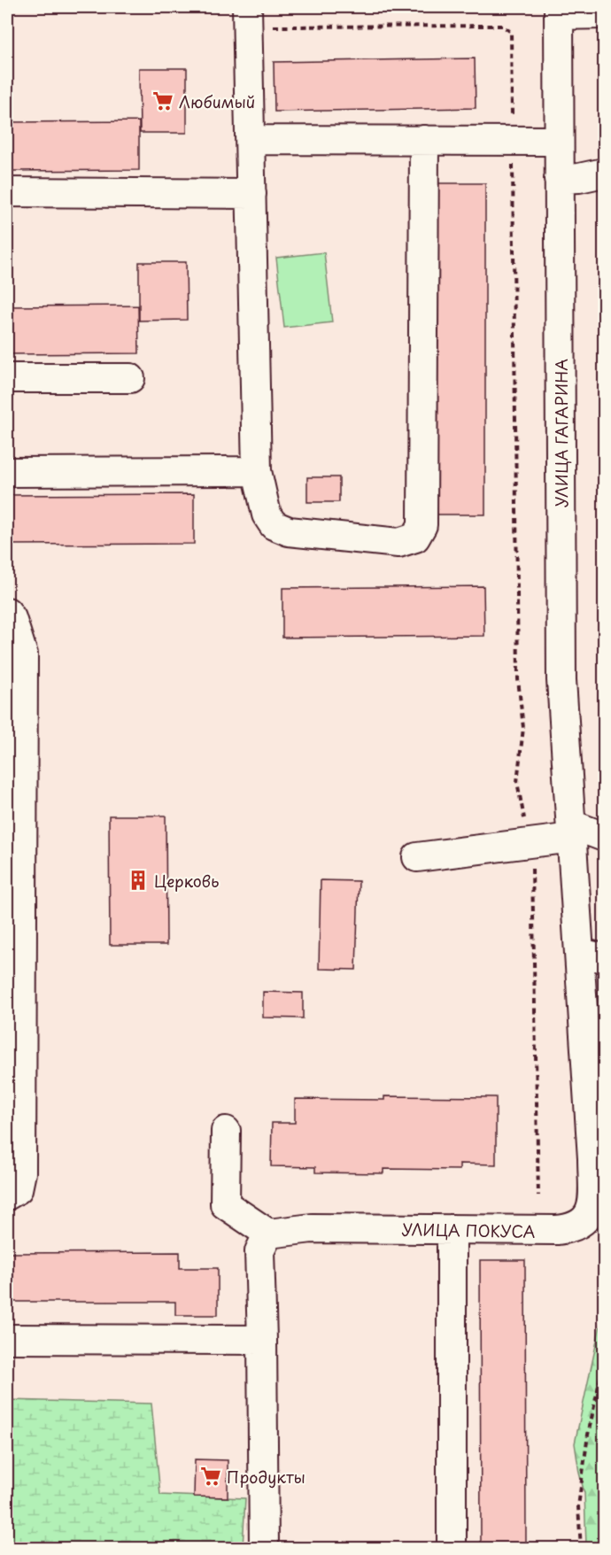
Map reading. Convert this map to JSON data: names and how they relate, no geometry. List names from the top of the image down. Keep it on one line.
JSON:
{"streets":{"street":["УЛИЦА ГАГАРИНА","УЛИЦА ПОКУСА"]},"crossings":[["УЛИЦА ГАГАРИНА","УЛИЦА ПОКУСА"]],"places":{"supermarket":["Любимый","Продукты"],"building":["Церковь"]}}
